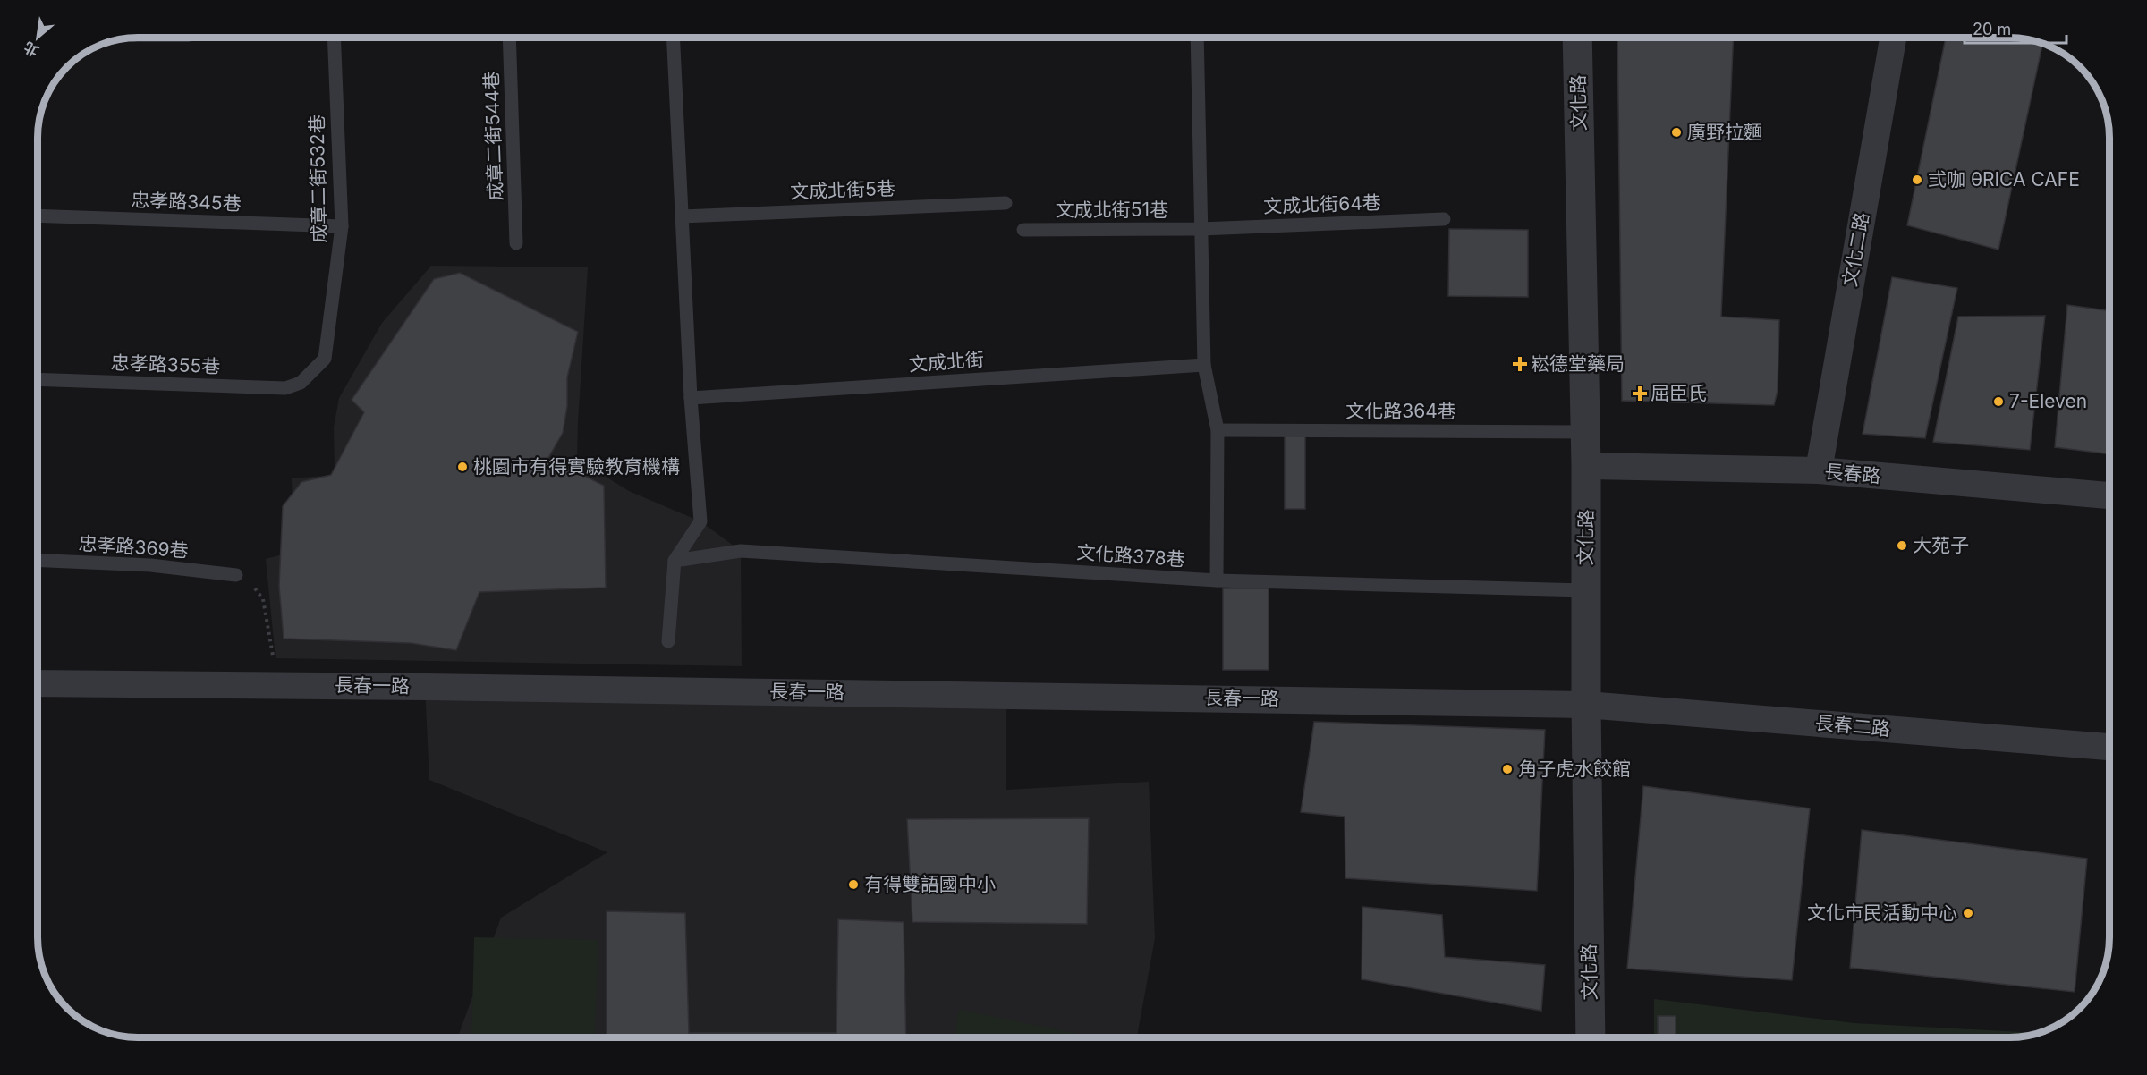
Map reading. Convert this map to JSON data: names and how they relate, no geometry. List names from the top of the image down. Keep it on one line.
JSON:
{"streets":{"street":["文化路","文化二路","長春路","長春一路","長春二路"],"lane":["成章二街544巷","成章二街532巷","文成北街5巷","忠孝路345巷","文成北街64巷","文成北街51巷","文成北街","忠孝路355巷","文化路364巷","忠孝路369巷","文化路378巷"]},"crossings":[["文化路","文化路364巷"],["文化路","長春路"],["文化路","文化路378巷"],["文化路","長春一路"],["文化路","長春二路"],["成章二街532巷","忠孝路345巷"],["成章二街532巷","忠孝路355巷"],["文成北街64巷","文成北街51巷"],["文化二路","長春路"],["長春一路","長春二路"]],"places":{"other":["廣野拉麵","弎咖 θRICA CAFE","7-Eleven","桃園市有得實驗教育機構","大苑子","角子虎水餃館","有得雙語國中小","文化市民活動中心"],"health":["崧德堂藥局","屈臣氏"]},"scale_bar":"20 m","north":"bottom left"}
